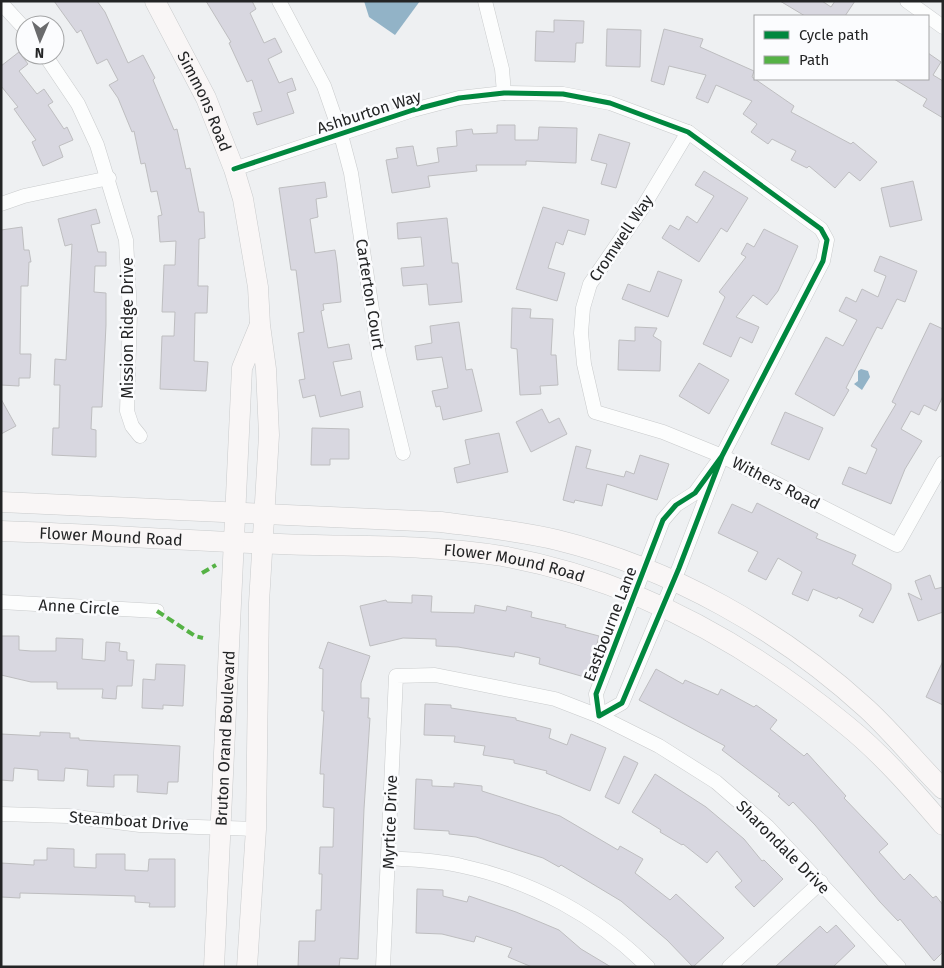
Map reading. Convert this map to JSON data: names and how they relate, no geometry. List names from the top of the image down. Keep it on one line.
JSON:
{"streets":{"main road":["Simmons Road","Flower Mound Road","Bruton Orand Boulevard"],"street":["Ashburton Way","Cromwell Way","Carterton Court","Mission Ridge Drive","Withers Road","Anne Circle","Eastbourne Lane","Steamboat Drive","Myrtice Drive","Sharondale Drive"]},"crossings":[["Simmons Road","Ashburton Way"],["Simmons Road","Flower Mound Road"],["Simmons Road","Bruton Orand Boulevard"],["Ashburton Way","Cromwell Way"],["Ashburton Way","Carterton Court"],["Ashburton Way","Eastbourne Lane"],["Cromwell Way","Withers Road"],["Withers Road","Eastbourne Lane"],["Flower Mound Road","Eastbourne Lane"],["Flower Mound Road","Bruton Orand Boulevard"],["Eastbourne Lane","Sharondale Drive"],["Bruton Orand Boulevard","Steamboat Drive"],["Myrtice Drive","Sharondale Drive"]],"legend":["Cycle path","Path"],"north":"bottom"}
